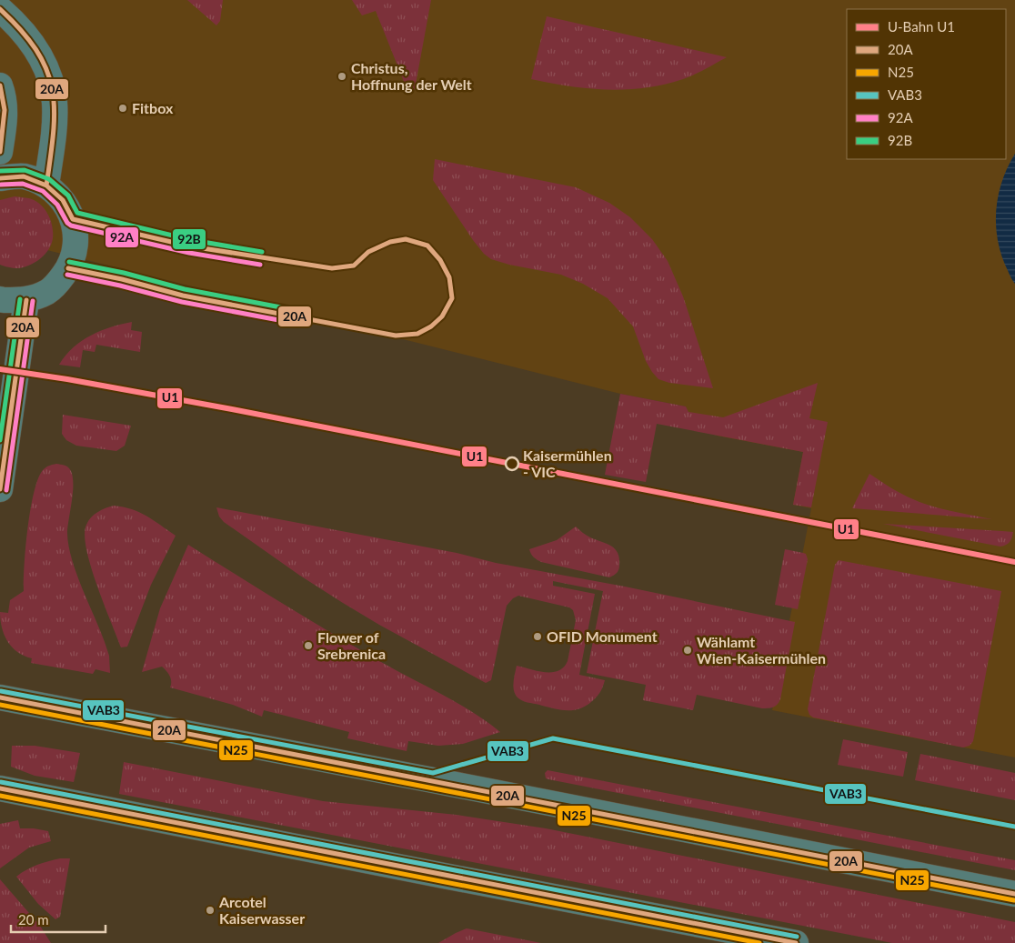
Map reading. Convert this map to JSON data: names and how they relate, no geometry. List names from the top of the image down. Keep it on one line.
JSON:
{"places":["Christus, Hoffnung der Welt","Fitbox","Kaisermühlen - VIC","OFID Monument","Flower of Srebrenica","Wählamt Wien-Kaisermühlen","Arcotel Kaiserwasser"],"lines":["transit line 20A","transit line 92B","transit line 92A","metro line U1","transit line VAB3","transit line N25"],"legend":["U-Bahn U1","20A","N25","VAB3","92A","92B"],"scale_bar":"20 m"}
